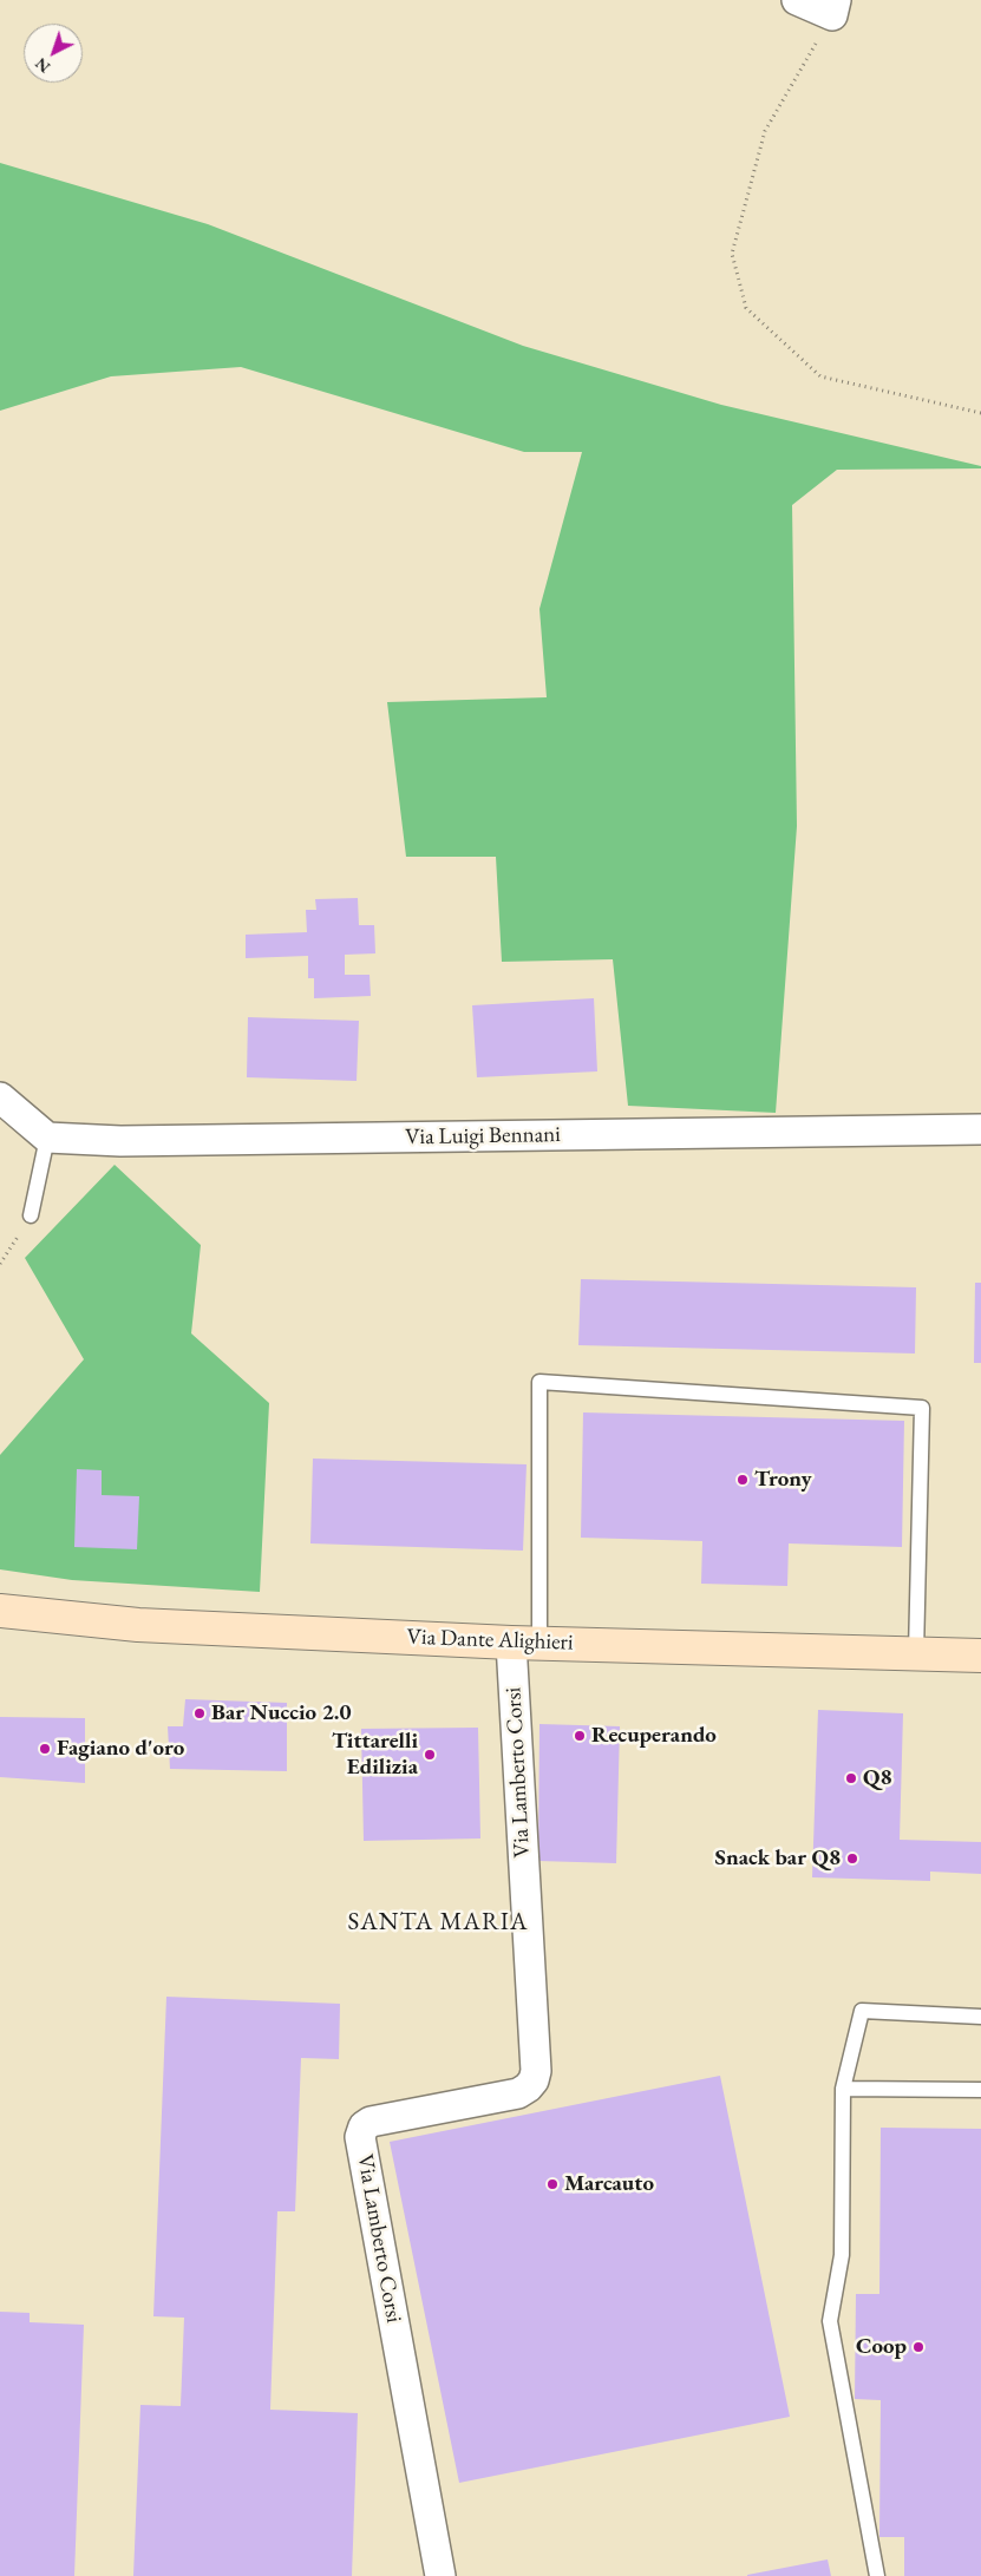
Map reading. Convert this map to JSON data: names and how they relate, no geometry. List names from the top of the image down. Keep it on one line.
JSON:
{"streets":{"main road":["Via Dante Alighieri"],"street":["Via Luigi Bennani","Via Lamberto Corsi"]},"crossings":[["Via Dante Alighieri","Via Lamberto Corsi"]],"districts":["SANTA MARIA"],"places":["Trony","Bar Nuccio 2.0","Recuperando","Fagiano d'oro","Tittarelli Edilizia","Q8","Snack bar Q8","Marcauto","Coop"],"north":"bottom left"}
